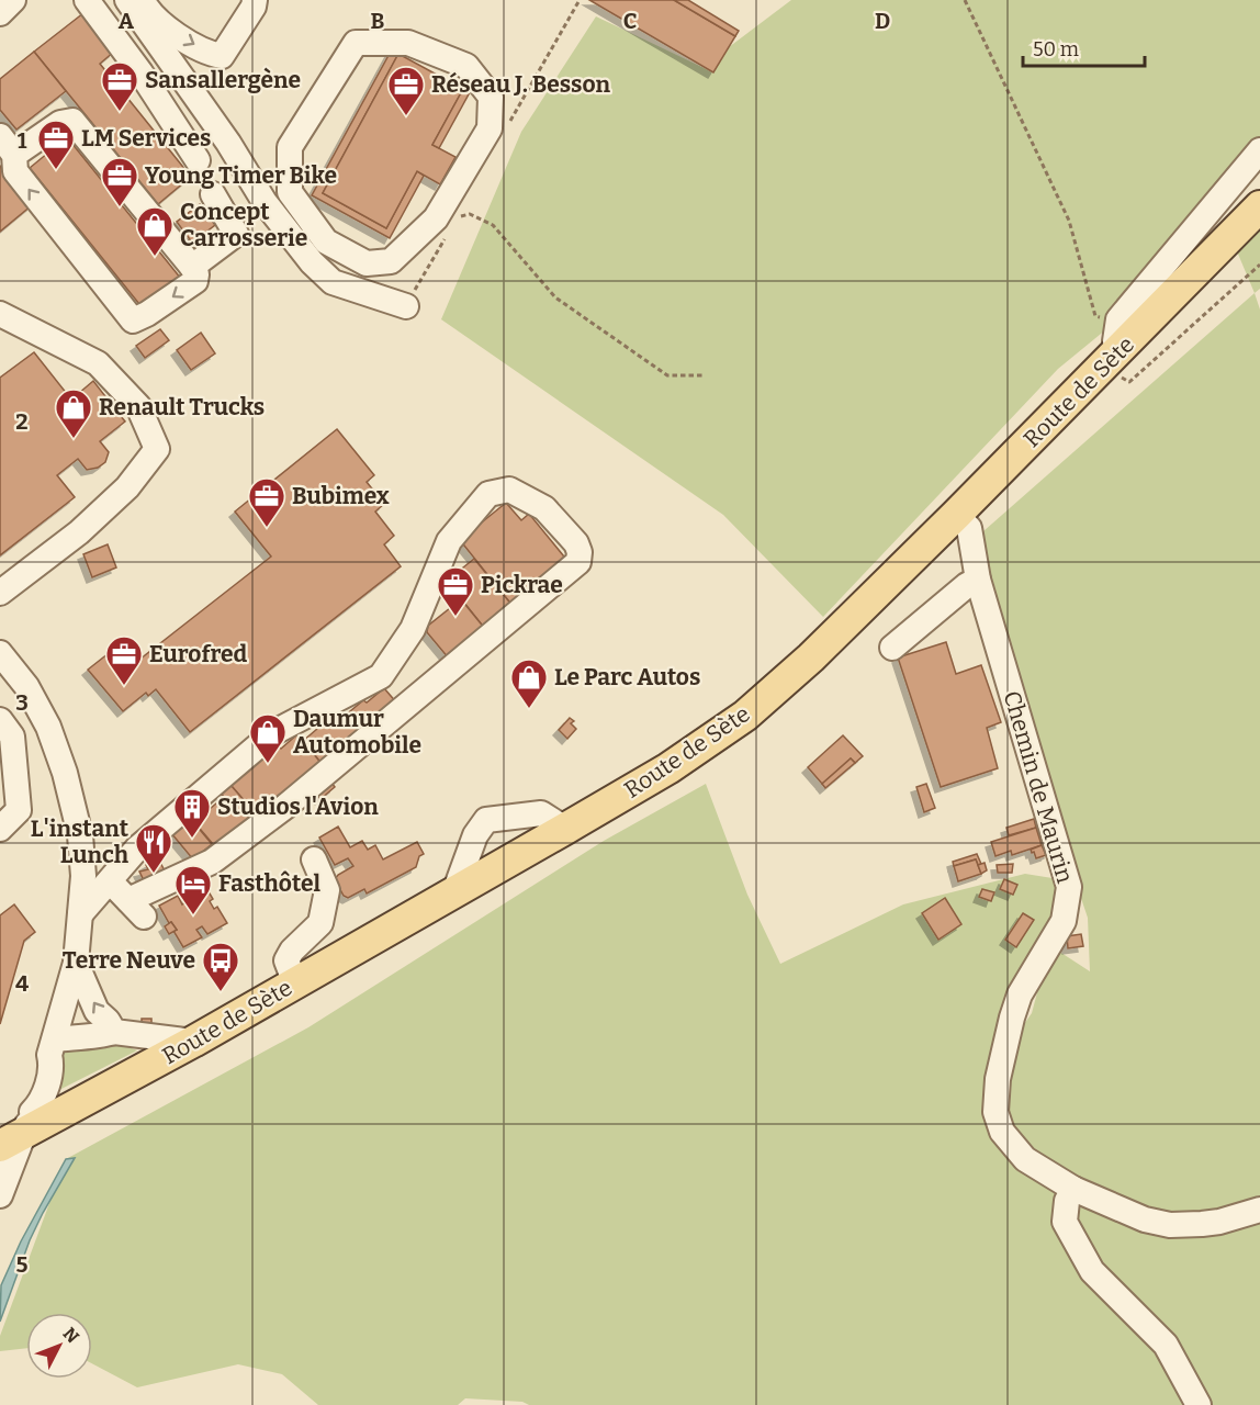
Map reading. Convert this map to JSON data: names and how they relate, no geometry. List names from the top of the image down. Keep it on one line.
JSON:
{"streets":{"main road":["Route de Sète"],"street":["Chemin de Maurin"]},"crossings":[["Route de Sète","Chemin de Maurin"]],"places":{"office":["Sansallergène","Réseau J. Besson","LM Services","Young Timer Bike","Bubimex","Pickrae","Eurofred"],"shop":["Concept Carrosserie","Renault Trucks","Le Parc Autos","Daumur Automobile"],"building":["Studios l'Avion"],"restaurant":["L'instant Lunch"],"hotel":["Fasthôtel"],"bus stop":["Terre Neuve"]},"scale_bar":"50 m","north":"top right","grid":{"columns":["A","B","C","D"],"rows":["1","2","3","4","5"]}}
